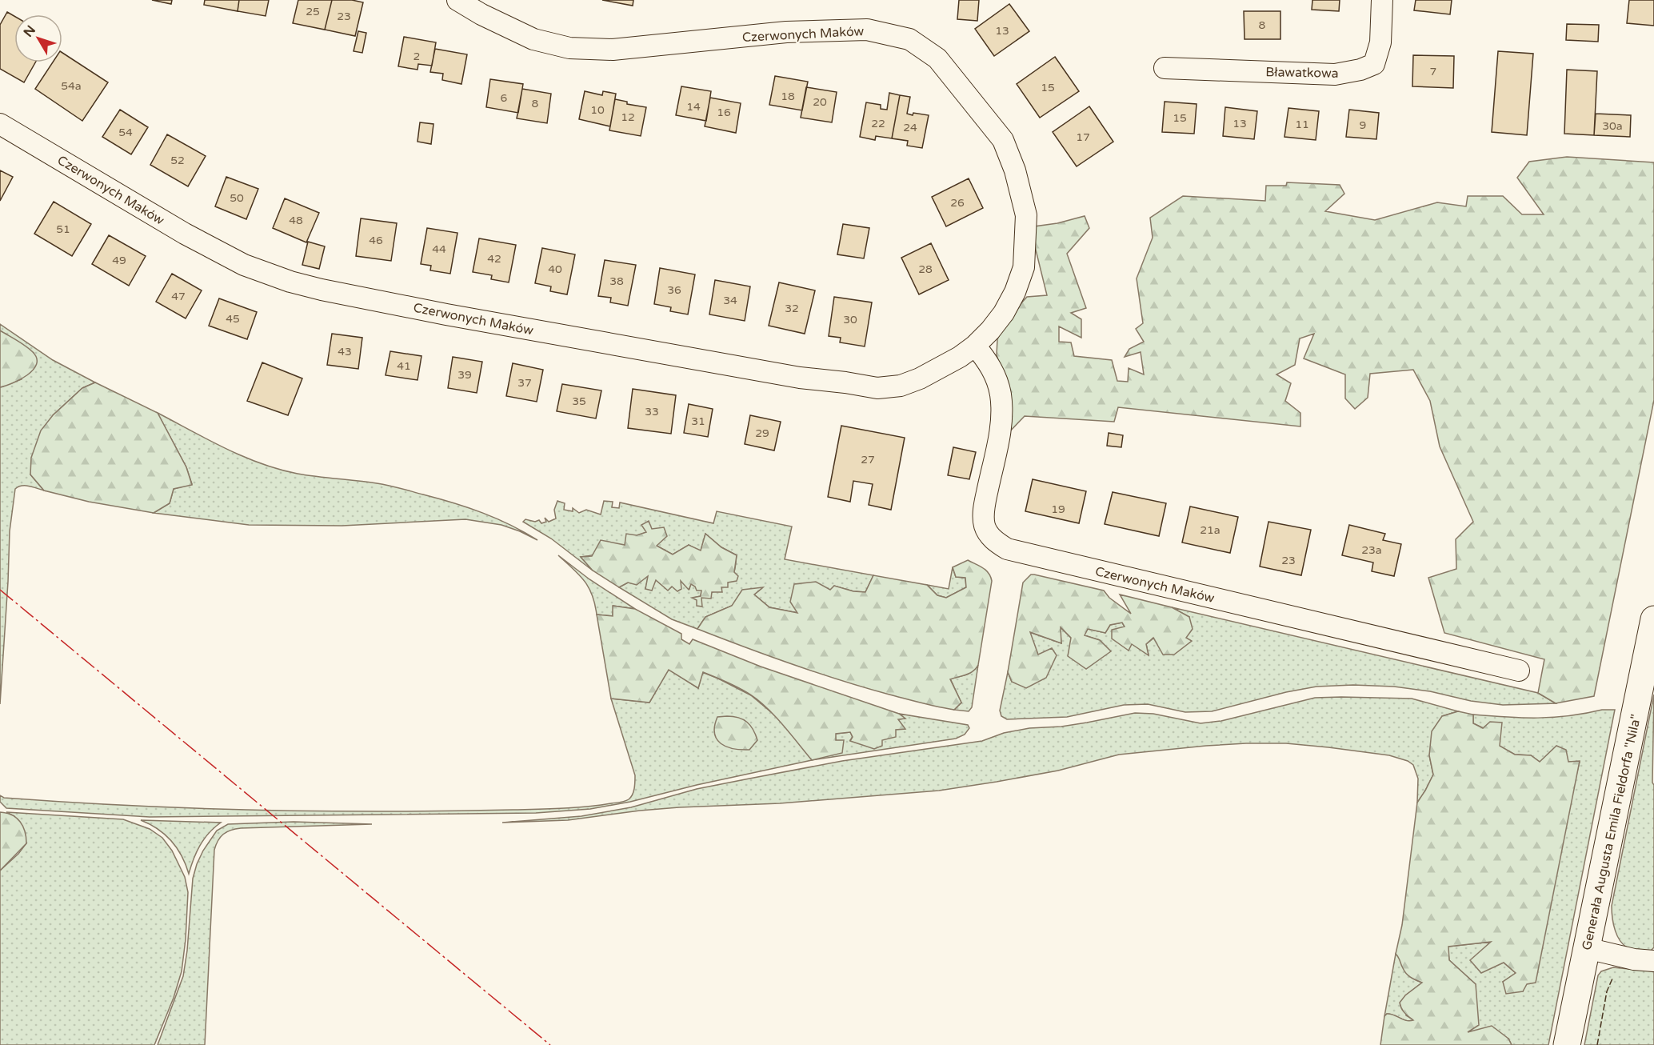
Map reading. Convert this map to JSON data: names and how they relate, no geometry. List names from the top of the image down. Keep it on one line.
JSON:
{"streets":{"main road":["Generała Augusta Emila Fieldorfa \"Nila\""],"street":["Czerwonych Maków","Bławatkowa"]},"house_numbers":["25","23","8","13","2","7","54a","15","18","6","20","8","14","10","16","12","15","22","13","11","9","30a","24","54","17","52","50","26","48","51","46","44","42","49","40","28","38","36","47","34","32","45","30","43","41","39","37","35","33","31","29","27","19","21a","23a","23"],"north":"top left"}
